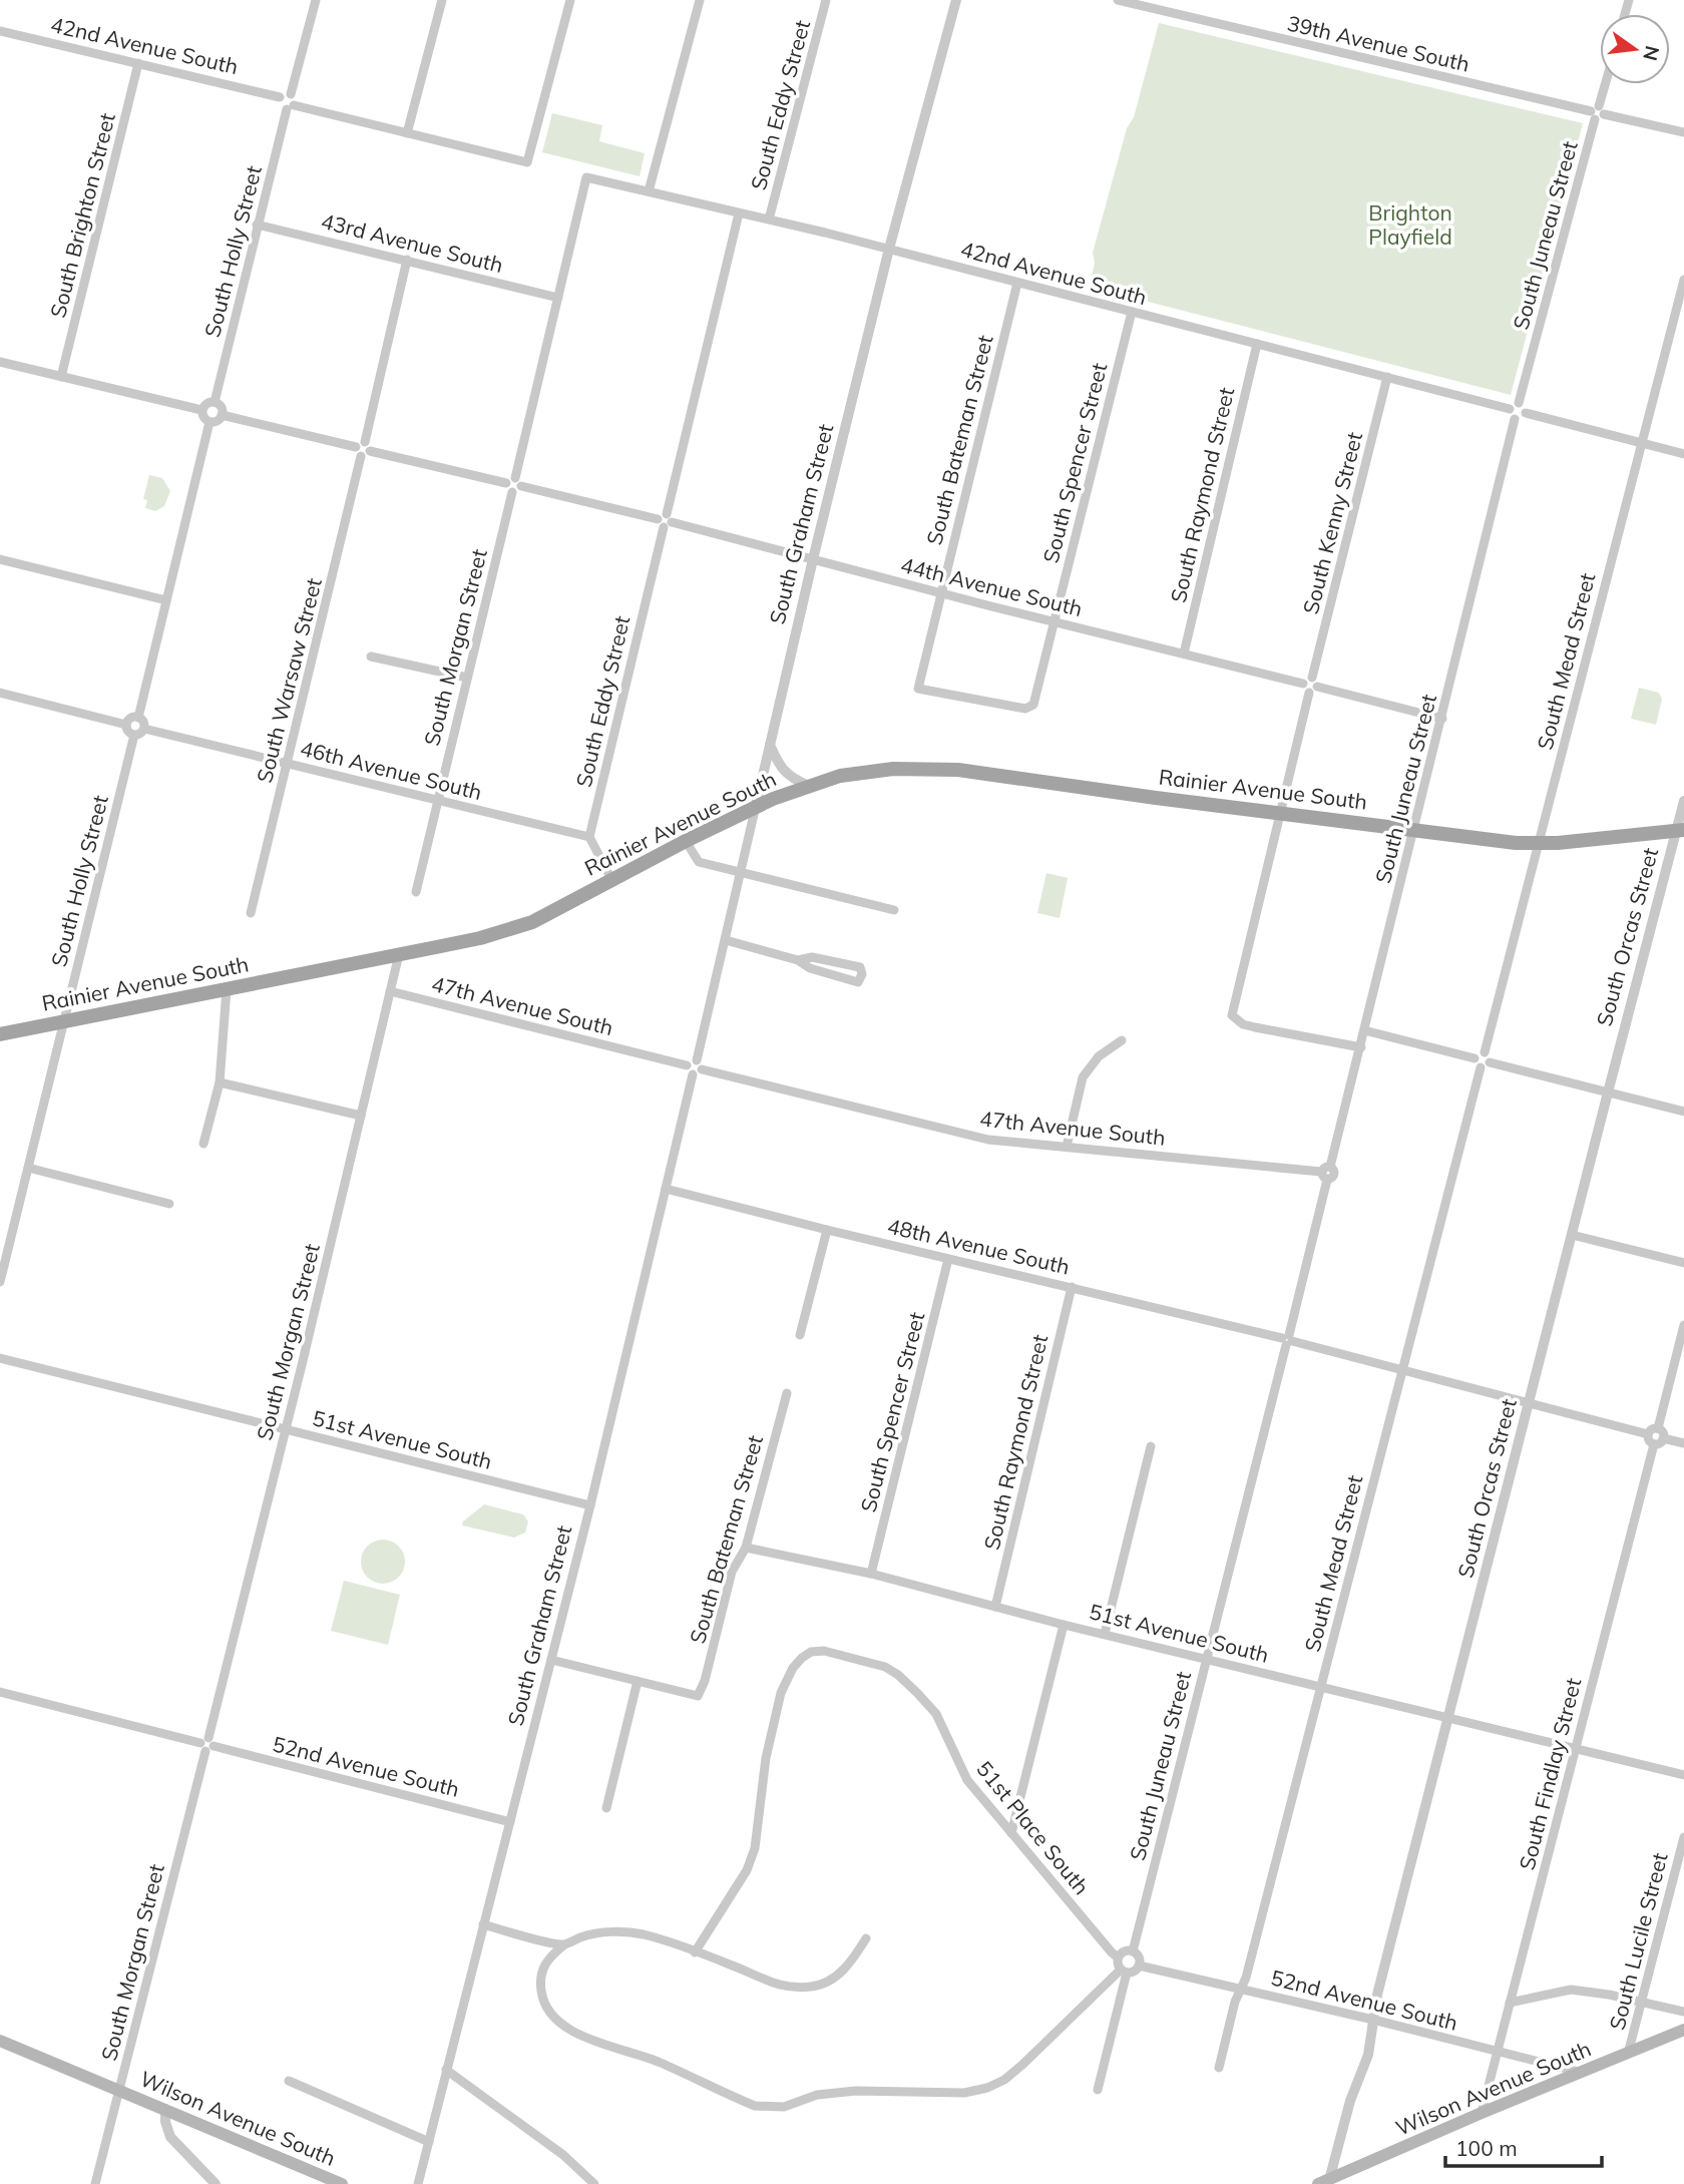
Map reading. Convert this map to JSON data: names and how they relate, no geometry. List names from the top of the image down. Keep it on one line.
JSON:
{"streets":{"main road":["Rainier Avenue South","Wilson Avenue South"],"street":["39th Avenue South","42nd Avenue South","South Eddy Street","South Brighton Street","South Juneau Street","43rd Avenue South","South Holly Street","South Bateman Street","South Spencer Street","South Raymond Street","South Kenny Street","South Graham Street","44th Avenue South","South Morgan Street","South Mead Street","South Warsaw Street","46th Avenue South","South Orcas Street","47th Avenue South","48th Avenue South","51st Avenue South","52nd Avenue South","South Findlay Street","51st Place South","South Lucile Street"]},"crossings":[["39th Avenue South","South Juneau Street"],["42nd Avenue South","South Eddy Street"],["42nd Avenue South","South Brighton Street"],["42nd Avenue South","South Juneau Street"],["42nd Avenue South","43rd Avenue South"],["42nd Avenue South","South Holly Street"],["42nd Avenue South","South Bateman Street"],["42nd Avenue South","South Spencer Street"],["42nd Avenue South","South Raymond Street"],["42nd Avenue South","South Kenny Street"],["42nd Avenue South","South Graham Street"],["South Eddy Street","44th Avenue South"],["South Eddy Street","46th Avenue South"],["South Juneau Street","South Kenny Street"],["South Juneau Street","Rainier Avenue South"],["South Juneau Street","47th Avenue South"],["South Juneau Street","48th Avenue South"],["South Juneau Street","51st Avenue South"],["South Juneau Street","52nd Avenue South"],["South Juneau Street","51st Place South"],["43rd Avenue South","South Holly Street"],["43rd Avenue South","South Warsaw Street"],["South Holly Street","46th Avenue South"],["South Holly Street","Rainier Avenue South"],["South Bateman Street","South Spencer Street"],["South Bateman Street","44th Avenue South"],["South Bateman Street","51st Avenue South"],["South Spencer Street","44th Avenue South"],["South Spencer Street","48th Avenue South"],["South Spencer Street","51st Avenue South"],["South Raymond Street","44th Avenue South"],["South Raymond Street","48th Avenue South"],["South Raymond Street","51st Avenue South"],["South Kenny Street","44th Avenue South"],["South Kenny Street","Rainier Avenue South"],["South Graham Street","44th Avenue South"],["South Graham Street","Rainier Avenue South"],["South Graham Street","47th Avenue South"],["South Graham Street","48th Avenue South"],["South Graham Street","51st Avenue South"],["South Graham Street","52nd Avenue South"],["44th Avenue South","South Morgan Street"],["South Morgan Street","46th Avenue South"],["South Morgan Street","Rainier Avenue South"],["South Morgan Street","47th Avenue South"],["South Morgan Street","51st Avenue South"],["South Morgan Street","52nd Avenue South"],["South Morgan Street","Wilson Avenue South"],["South Mead Street","Rainier Avenue South"],["South Mead Street","48th Avenue South"],["South Mead Street","51st Avenue South"],["South Mead Street","52nd Avenue South"],["South Warsaw Street","46th Avenue South"],["Rainier Avenue South","South Orcas Street"],["South Orcas Street","48th Avenue South"],["South Orcas Street","51st Avenue South"],["South Orcas Street","52nd Avenue South"],["South Orcas Street","Wilson Avenue South"],["48th Avenue South","South Findlay Street"],["51st Avenue South","South Findlay Street"],["52nd Avenue South","South Findlay Street"],["52nd Avenue South","51st Place South"],["52nd Avenue South","Wilson Avenue South"],["South Findlay Street","Wilson Avenue South"],["South Lucile Street","Wilson Avenue South"]],"parks":["Brighton Playfield"],"scale_bar":"100 m","north":"right"}
